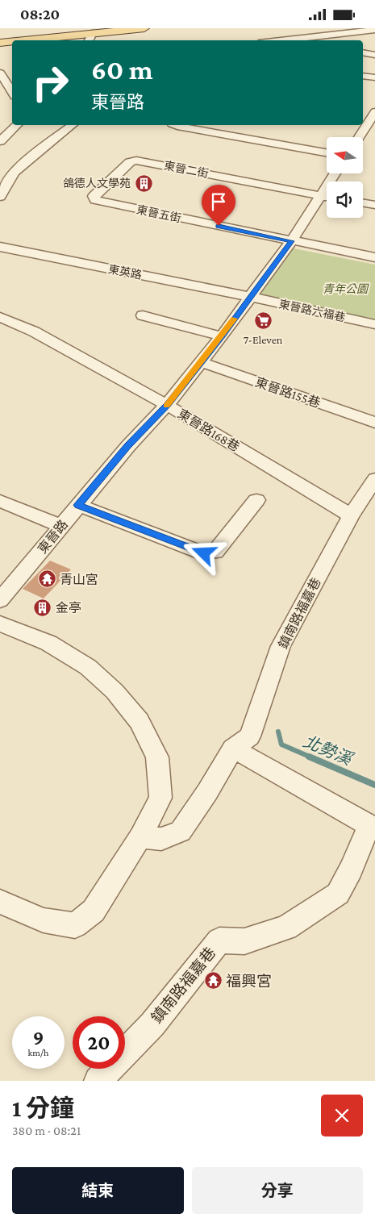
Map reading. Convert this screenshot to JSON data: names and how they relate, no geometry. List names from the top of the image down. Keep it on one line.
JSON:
{"streets":{"street":["東晉二街","東晉五街","東英路","東晉路六福巷","東晉路155巷","東晉路168巷","東晉路","鎮南路福嘉巷"]},"crossings":[["東晉二街","東晉五街"],["東晉五街","東晉路"],["東英路","東晉路六福巷"],["東英路","東晉路"],["東晉路六福巷","東晉路"],["東晉路155巷","東晉路"],["東晉路168巷","東晉路"],["東晉路168巷","鎮南路福嘉巷"]],"water":["北勢溪"],"parks":["青年公園"],"places":{"building":["鴿德人文學苑","金亭"],"supermarket":["7-Eleven"],"temple":["青山宮","福興宮"]},"north":"left","page":{"status":"08:20","turn":["60 m","東晉路"],"speed":"9 km/h","limit":"20","heading":["1 分鐘","380 m · 08:21"],"buttons":["結束","分享"]}}
